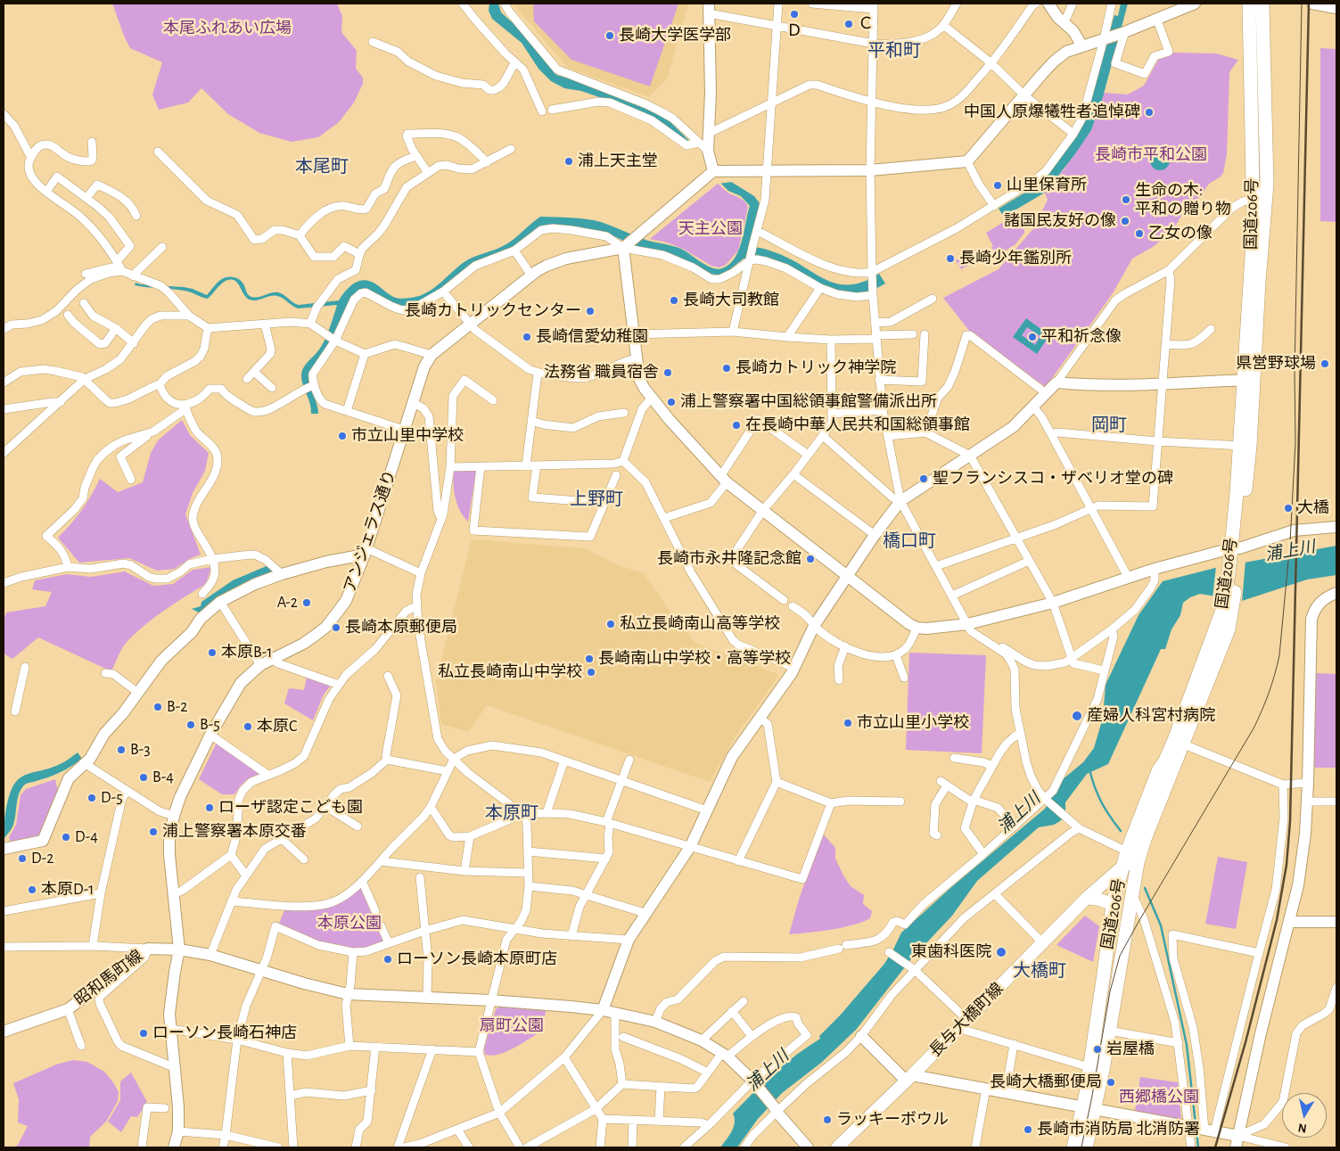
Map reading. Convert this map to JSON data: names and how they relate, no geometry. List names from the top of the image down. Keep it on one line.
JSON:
{"streets":{"highway":["国道206号"],"main road":["長与大橋町線"],"street":["アンジェラス通り","昭和馬町線"]},"crossings":[["国道206号","長与大橋町線"],["アンジェラス通り","昭和馬町線"]],"districts":["平和町","本尾町","岡町","上野町","橋口町","本原町","大橋町"],"water":["浦上川"],"parks":["本尾ふれあい広場","長崎市平和公園","天主公園","本原公園","扇町公園","西郷橋公園"],"places":["Ｄ","Ｃ","長崎大学医学部","中国人原爆犧牲者追悼碑","浦上天主堂","山里保育所","生命の木: 平和の贈り物","諸国民友好の像","乙女の像","長崎少年鑑別所","長崎大司教館","長崎カトリックセンター","長崎信愛幼稚園","平和祈念像","県営野球場","長崎カトリック神学院","法務省 職員宿舎","浦上警察署中国総領事館警備派出所","在長崎中華人民共和国総領事館","市立山里中学校","聖フランシスコ・ザベリオ堂の碑","大橋","長崎市永井隆記念館","A-2","私立長崎南山高等学校","長崎本原郵便局","本原B-1","長崎南山中学校・高等学校","私立長崎南山中学校","B-2","産婦人科宮村病院","市立山里小学校","B-5","本原C","B-3","B-4","D-5","ローザ認定こども園","浦上警察署本原交番","D-4","D-2","本原D-1","東歯科医院","ローソン長崎本原町店","ローソン長崎石神店","岩屋橋","長崎大橋郵便局","ラッキーボウル","長崎市消防局 北消防署"],"north":"bottom"}
